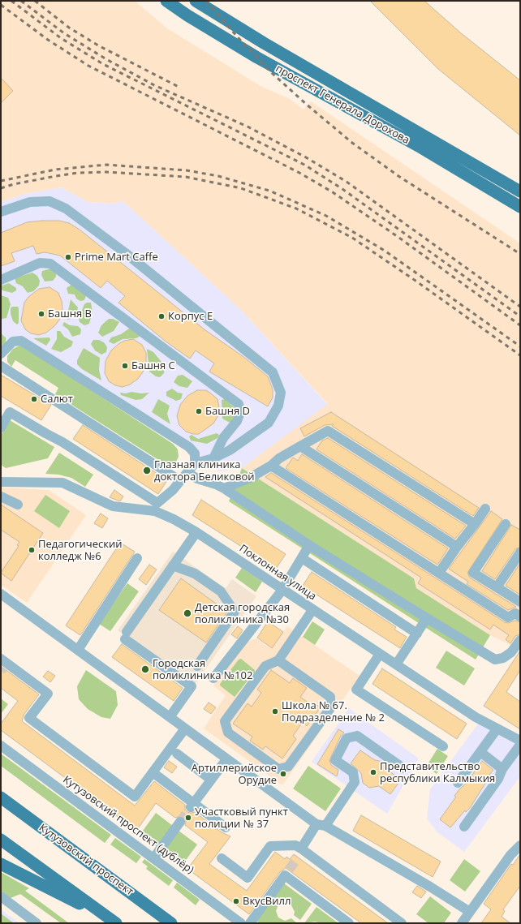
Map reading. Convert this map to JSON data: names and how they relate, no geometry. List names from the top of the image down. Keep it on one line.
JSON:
{"streets":{"main road":["проспект Генерала Дорохова","Кутузовский проспект"],"street":["Поклонная улица","Кутузовский проспект (дублёр)"]},"places":["Prime Mart Caffe","Башня B","Корпус E","Башня C","Салют","Башня D","Глазная клиника доктора Беликовой","Педагогический колледж №6","Детская городская поликлиника №30","Городская поликлиника №102","Школа № 67. Подразделение № 2","Представительство республики Калмыкия","Артиллерийское Орудие","Участковый пункт полиции № 37","ВкусВилл"]}
